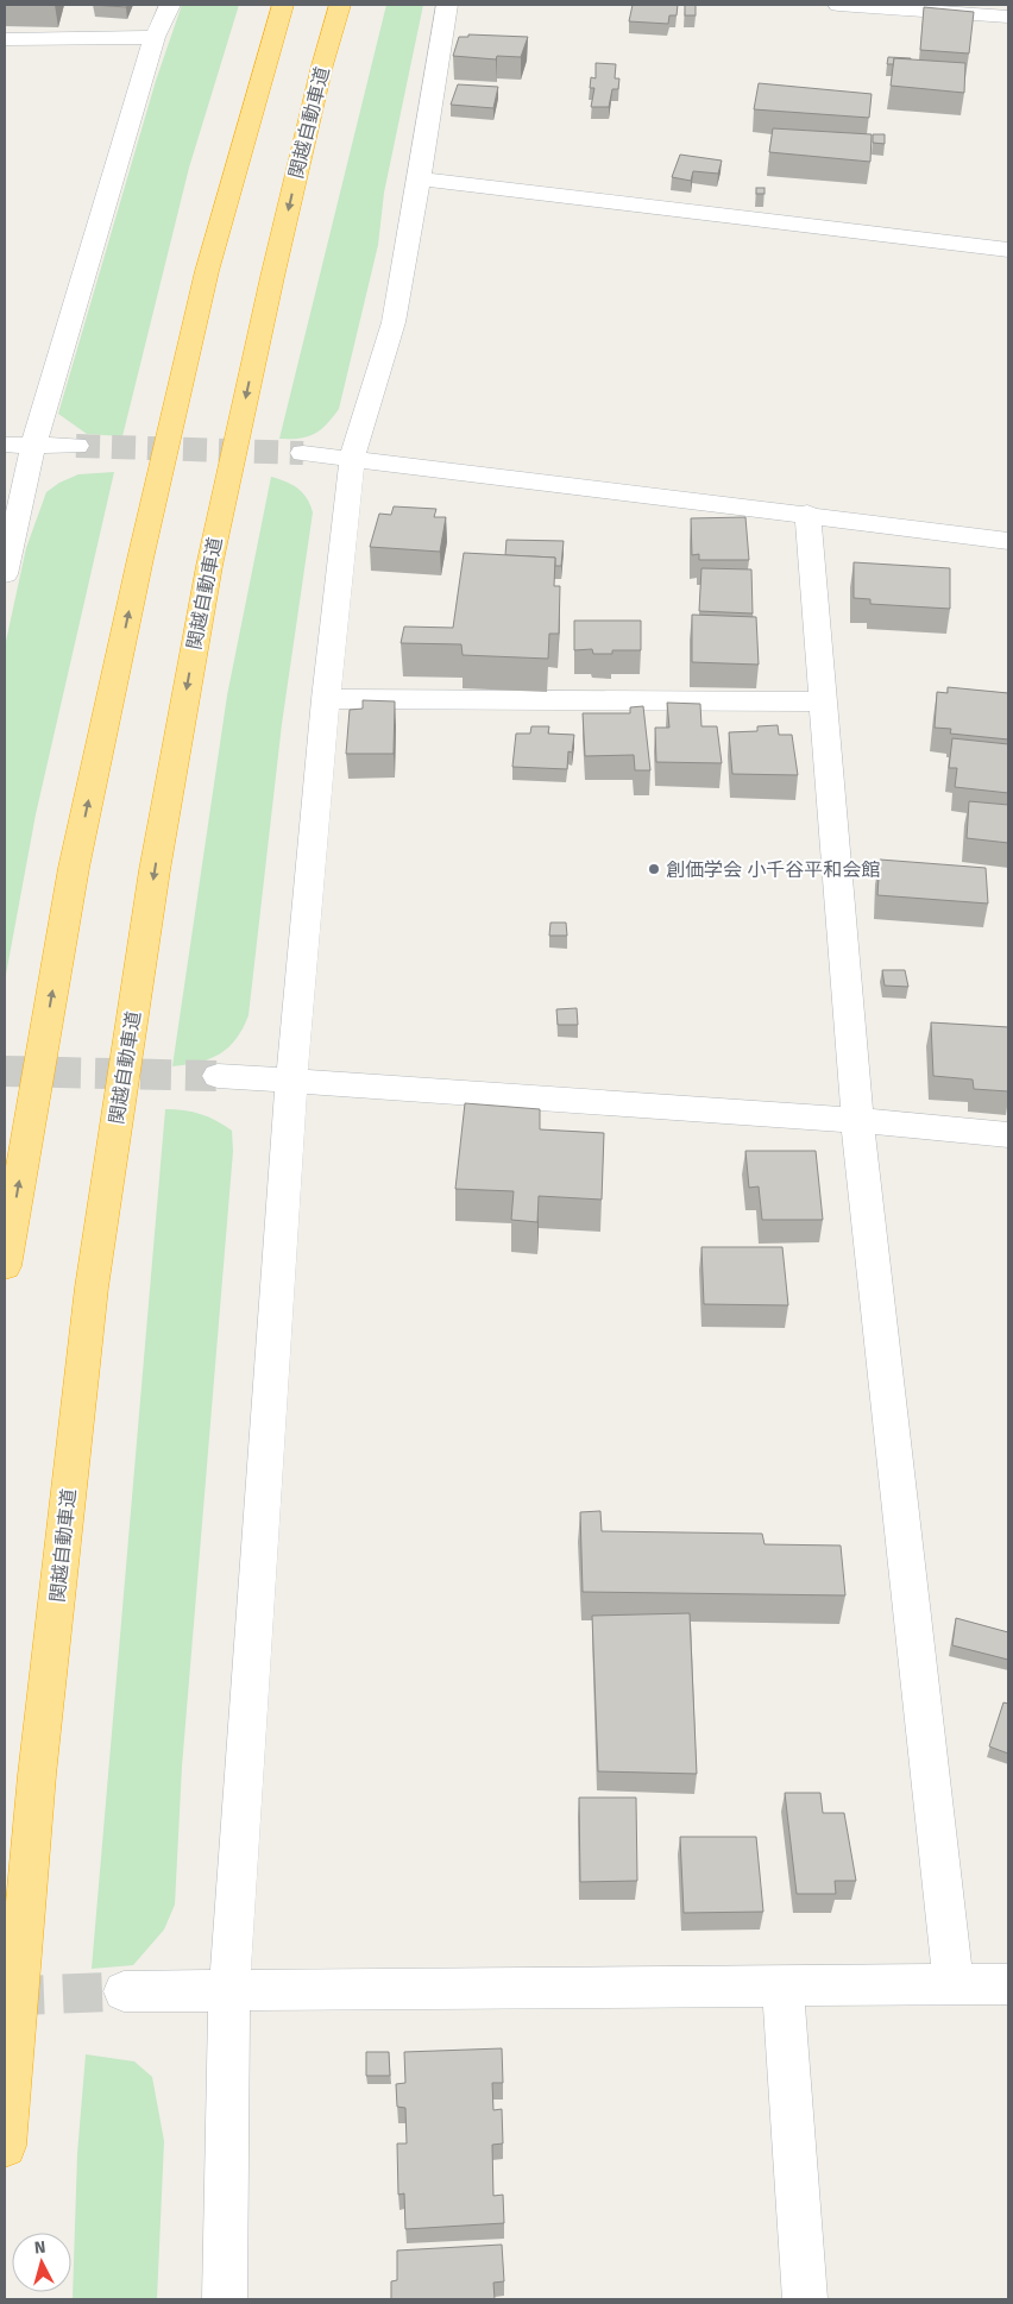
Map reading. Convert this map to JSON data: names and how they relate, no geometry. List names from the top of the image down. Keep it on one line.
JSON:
{"streets":{"highway":["関越自動車道"]},"places":["創価学会 小千谷平和会館"],"north":"top"}
